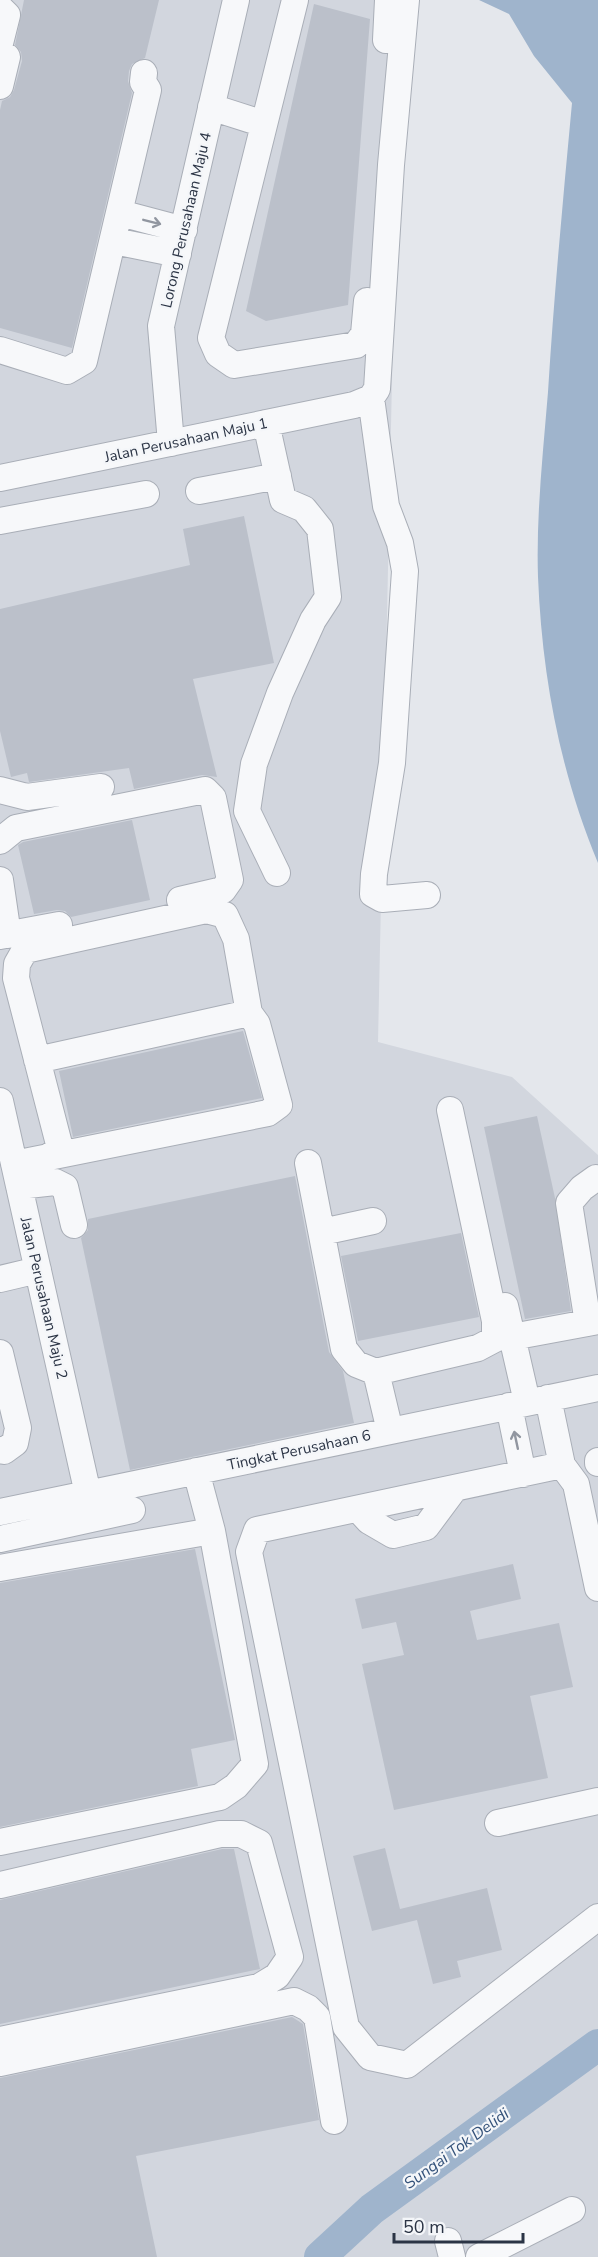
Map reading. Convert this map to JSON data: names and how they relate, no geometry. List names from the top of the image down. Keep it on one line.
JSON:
{"streets":{"street":["Lorong Perusahaan Maju 4","Jalan Perusahaan Maju 1","Jalan Perusahaan Maju 2","Tingkat Perusahaan 6"]},"crossings":[["Lorong Perusahaan Maju 4","Jalan Perusahaan Maju 1"],["Jalan Perusahaan Maju 2","Tingkat Perusahaan 6"]],"water":["Sungai Tok Delidi"],"scale_bar":"50 m"}
